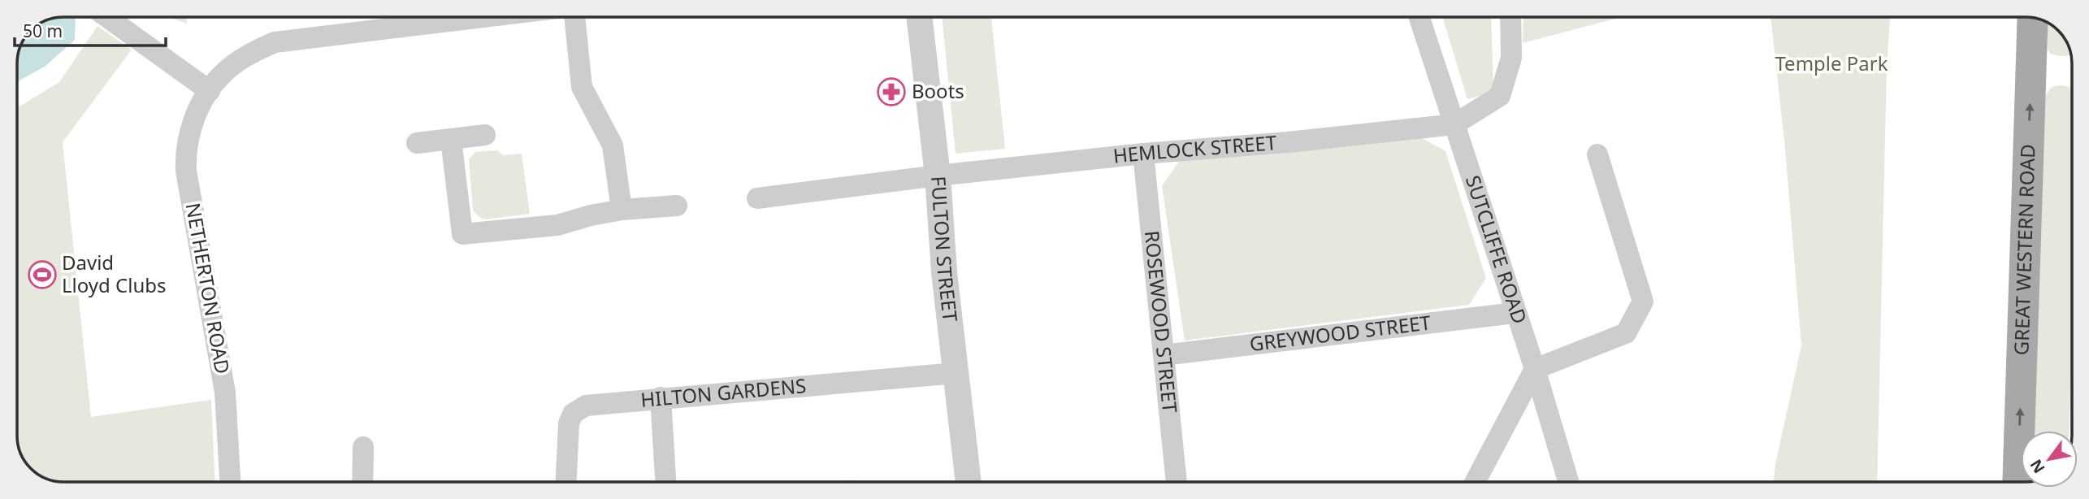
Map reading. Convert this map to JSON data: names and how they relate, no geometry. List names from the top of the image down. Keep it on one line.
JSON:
{"streets":{"main road":["GREAT WESTERN ROAD"],"street":["HEMLOCK STREET","FULTON STREET","SUTCLIFFE ROAD","NETHERTON ROAD","ROSEWOOD STREET","GREYWOOD STREET","HILTON GARDENS"]},"crossings":[["HEMLOCK STREET","FULTON STREET"],["HEMLOCK STREET","SUTCLIFFE ROAD"],["HEMLOCK STREET","ROSEWOOD STREET"],["FULTON STREET","HILTON GARDENS"],["SUTCLIFFE ROAD","GREYWOOD STREET"],["ROSEWOOD STREET","GREYWOOD STREET"]],"one_way":["GREAT WESTERN ROAD"],"parks":["Temple Park"],"places":{"pharmacy":["Boots"],"sports":["David Lloyd Clubs"]},"scale_bar":"50 m","north":"bottom left"}
